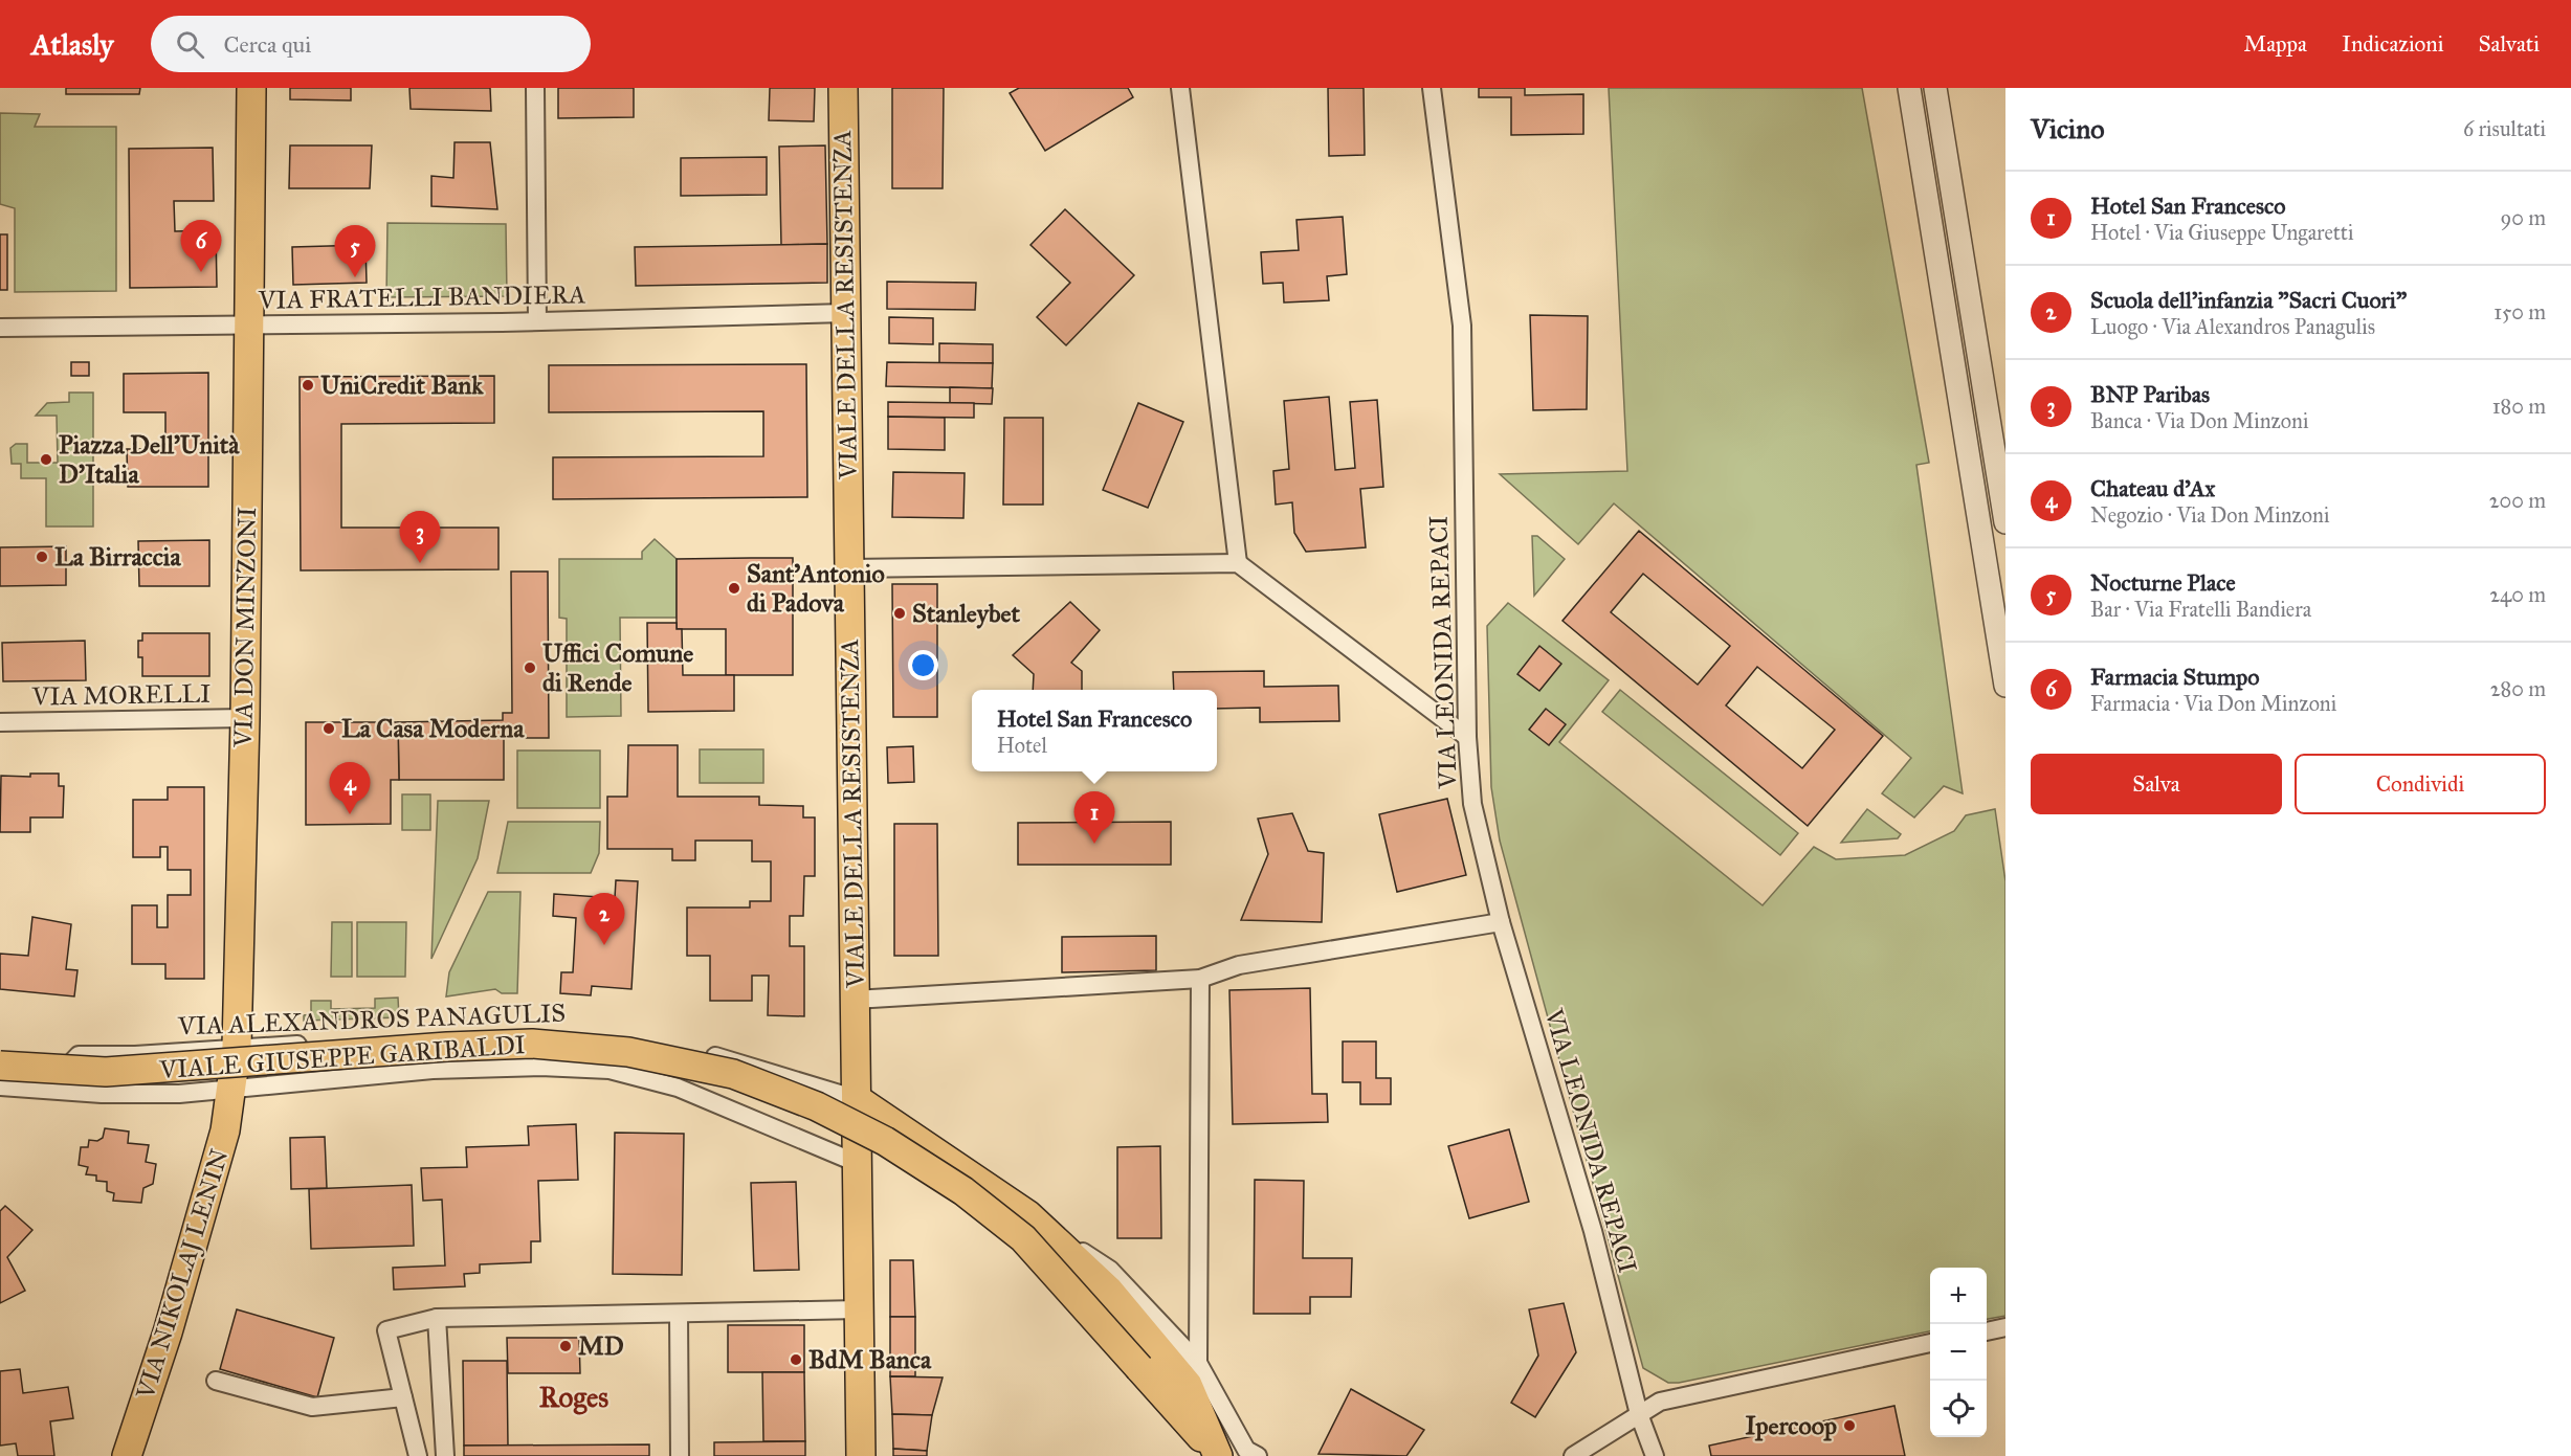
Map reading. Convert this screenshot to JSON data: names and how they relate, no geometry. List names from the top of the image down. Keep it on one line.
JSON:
{"streets":{"main road":["VIALE DELLA RESISTENZA","VIA DON MINZONI","VIALE GIUSEPPE GARIBALDI","VIA NIKOLAJ LENIN"],"street":["VIA FRATELLI BANDIERA","VIA LEONIDA REPACI","VIA MORELLI","VIA ALEXANDROS PANAGULIS"]},"crossings":[["VIA FRATELLI BANDIERA","VIALE DELLA RESISTENZA"],["VIA FRATELLI BANDIERA","VIA DON MINZONI"],["VIALE DELLA RESISTENZA","VIA ALEXANDROS PANAGULIS"],["VIA DON MINZONI","VIA MORELLI"],["VIA DON MINZONI","VIA ALEXANDROS PANAGULIS"],["VIA DON MINZONI","VIA NIKOLAJ LENIN"],["VIA ALEXANDROS PANAGULIS","VIA NIKOLAJ LENIN"]],"districts":["Roges"],"places":["UniCredit Bank","Piazza Dell'Unità D'Italia","La Birraccia","Sant'Antonio di Padova","Stanleybet","Uffici Comune di Rende","La Casa Moderna","MD","BdM Banca","Ipercoop"],"page":{"header":"Atlasly","search":"Cerca qui","nav":["Mappa","Indicazioni","Salvati"],"heading":["Vicino","6 risultati"],"list":[{"mark":"1","name":"Hotel San Francesco","note":"Hotel · Via Giuseppe Ungaretti","value":"90 m"},{"mark":"2","name":"Scuola dell'infanzia \"Sacri Cuori\"","note":"Luogo · Via Alexandros Panagulis","value":"150 m"},{"mark":"3","name":"BNP Paribas","note":"Banca · Via Don Minzoni","value":"180 m"},{"mark":"4","name":"Chateau d'Ax","note":"Negozio · Via Don Minzoni","value":"200 m"},{"mark":"5","name":"Nocturne Place","note":"Bar · Via Fratelli Bandiera","value":"240 m"},{"mark":"6","name":"Farmacia Stumpo","note":"Farmacia · Via Don Minzoni","value":"280 m"}],"pins":["6","5","3","4","1","2"],"popup":["Hotel San Francesco","Hotel"],"buttons":["Salva","Condividi"],"map_buttons":["+","−"]}}
